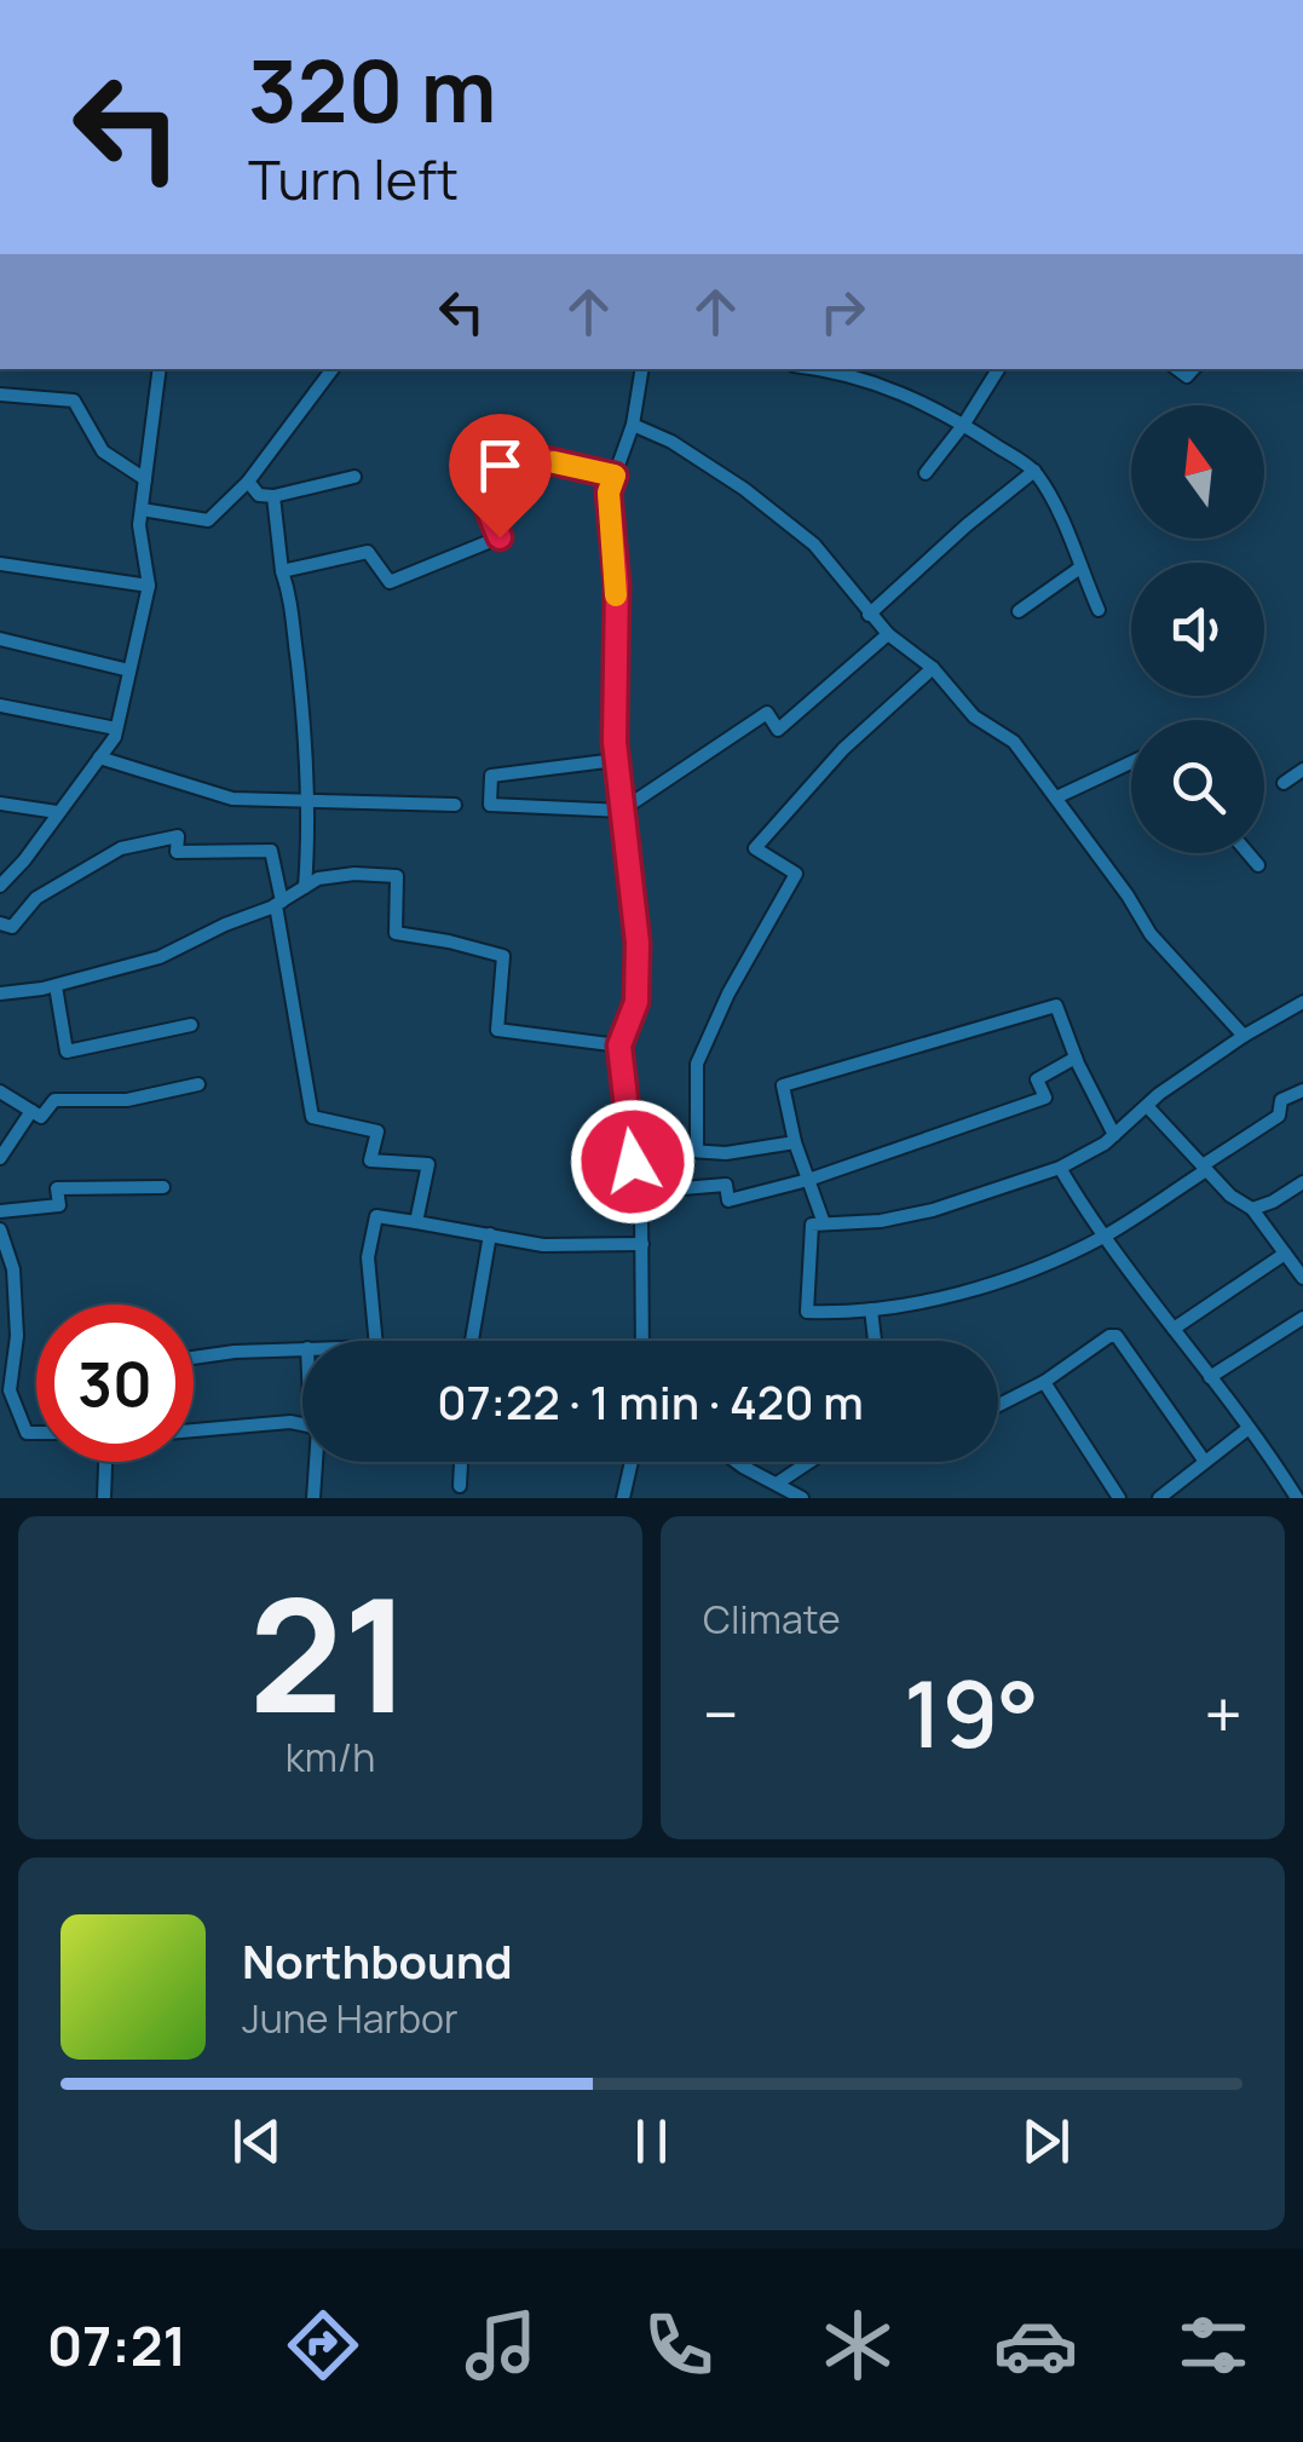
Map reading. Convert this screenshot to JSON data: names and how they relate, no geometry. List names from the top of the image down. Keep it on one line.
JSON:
{"north":"top","page":{"turn":["320 m","Turn left"],"limit":"30","trip":"07:22 · 1 min · 420 m","tile":[["21","km/h"],"Climate"],"heat":["−","19°","+"],"song":["Northbound","June Harbor"],"tabs":"07:21"}}
